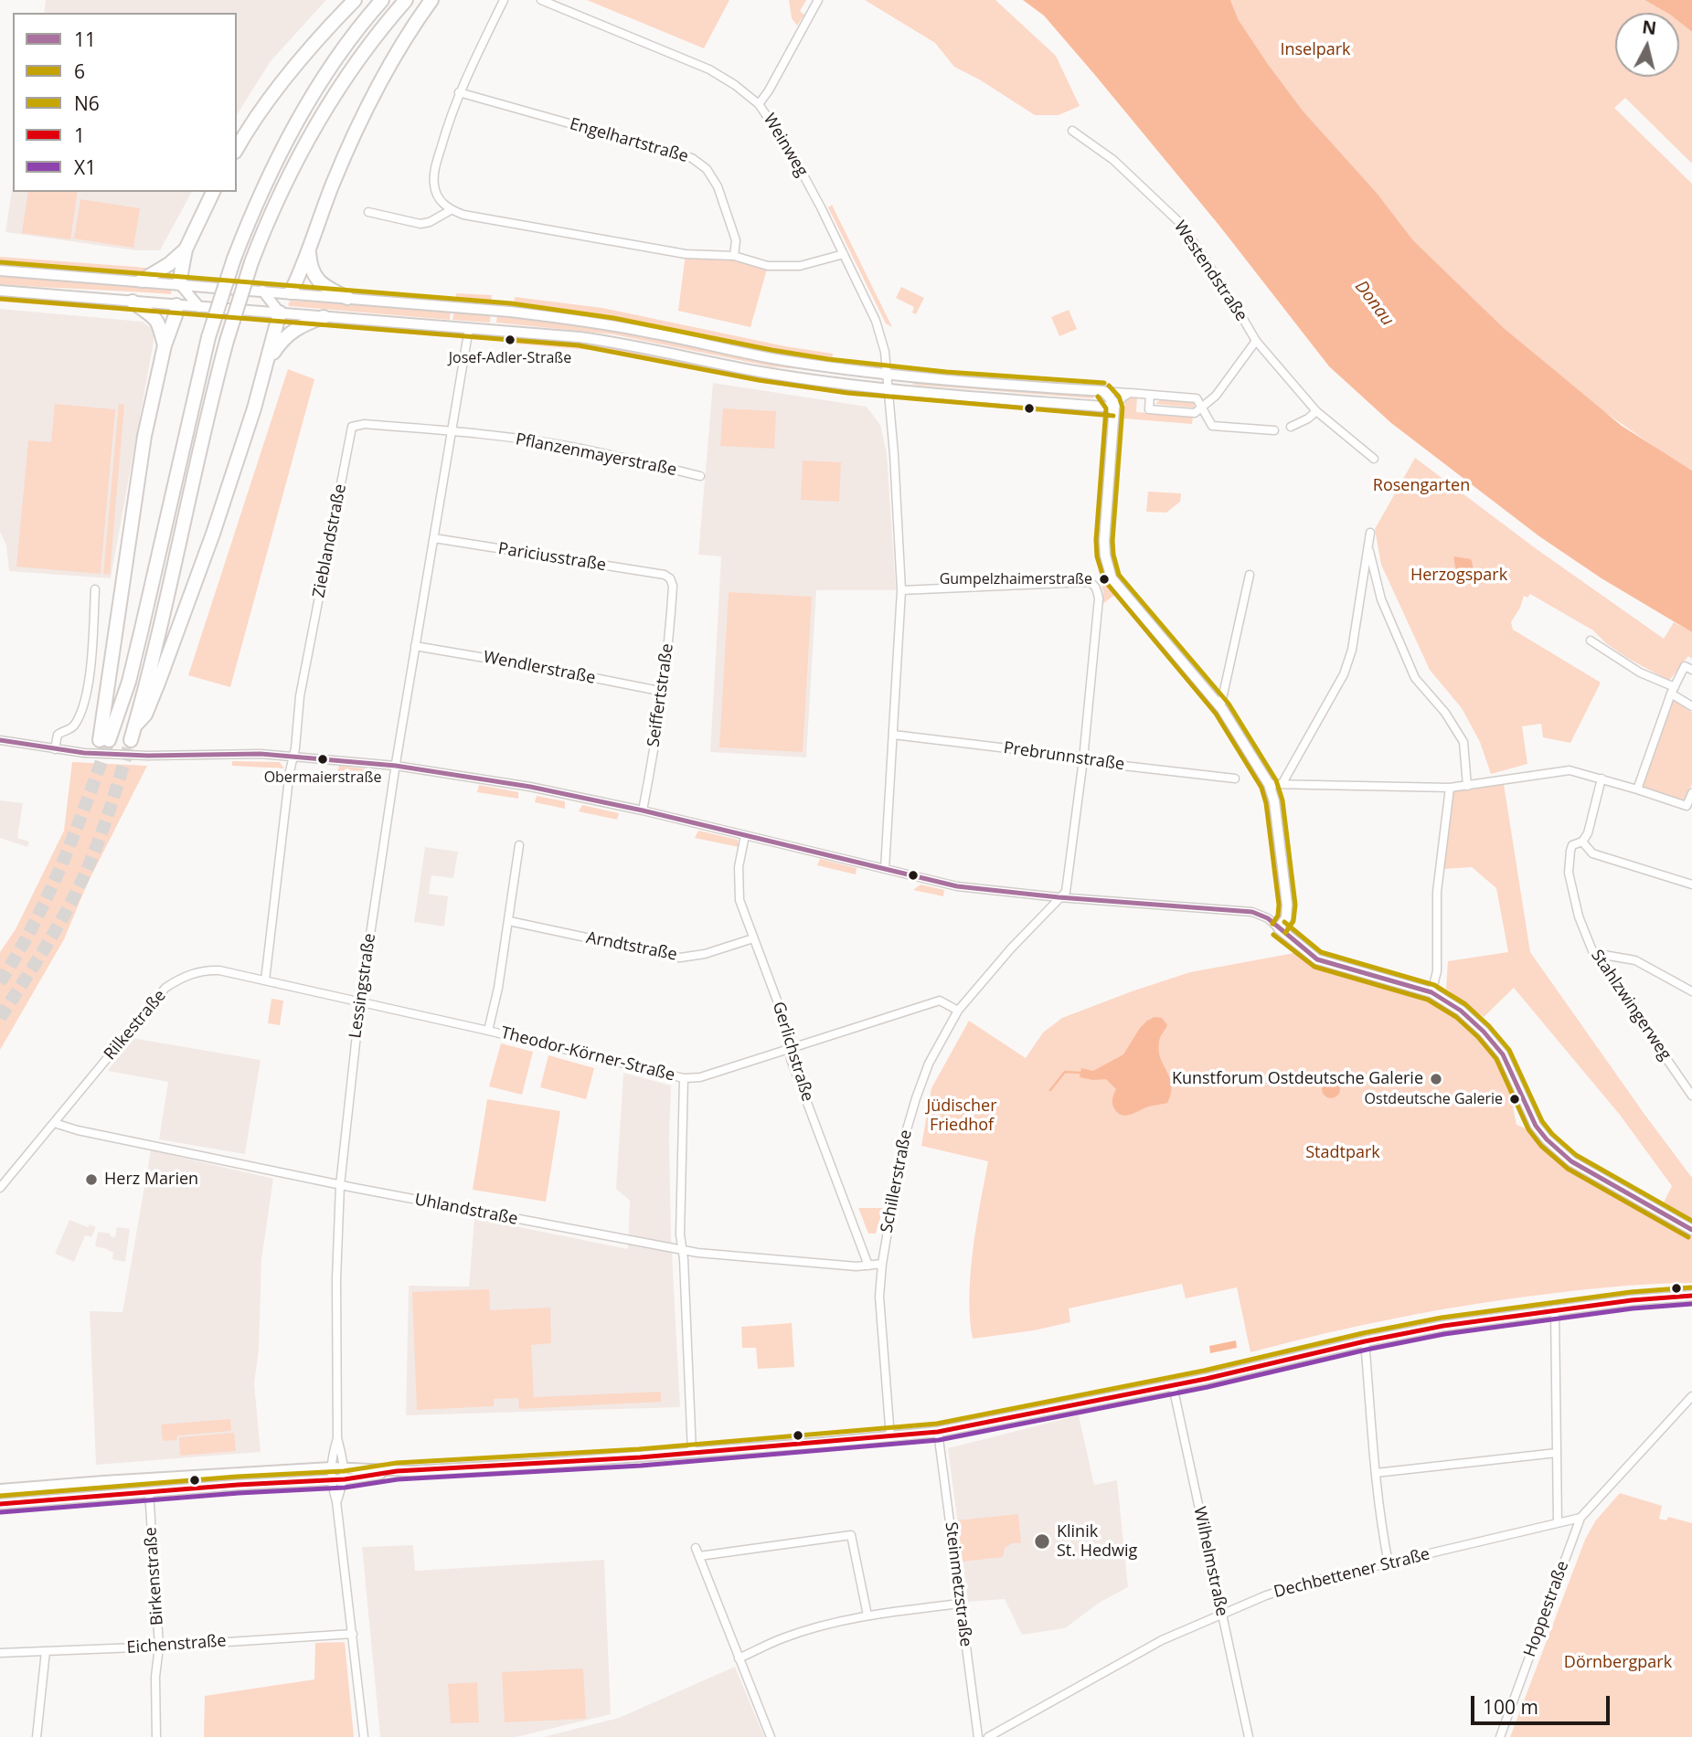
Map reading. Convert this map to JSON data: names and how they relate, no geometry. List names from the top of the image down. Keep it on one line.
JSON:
{"streets":{"street":["Engelhartstraße","Weinweg","Westendstraße","Pflanzenmayerstraße","Zieblandstraße","Pariciusstraße","Wendlerstraße","Seiffertstraße","Prebrunnstraße","Arndtstraße","Lessingstraße","Stahlzwingerweg","Rilkestraße","Gerlichstraße","Theodor-Körner-Straße","Schillerstraße","Uhlandstraße","Wilhelmstraße","Dechbettener Straße","Birkenstraße","Steinmetzstraße","Hoppestraße","Eichenstraße"]},"crossings":[["Weinweg","Prebrunnstraße"],["Pflanzenmayerstraße","Zieblandstraße"],["Pariciusstraße","Seiffertstraße"],["Wendlerstraße","Seiffertstraße"],["Arndtstraße","Gerlichstraße"],["Lessingstraße","Rilkestraße"],["Lessingstraße","Theodor-Körner-Straße"],["Lessingstraße","Uhlandstraße"],["Lessingstraße","Eichenstraße"],["Rilkestraße","Theodor-Körner-Straße"],["Rilkestraße","Uhlandstraße"],["Gerlichstraße","Theodor-Körner-Straße"],["Gerlichstraße","Uhlandstraße"],["Theodor-Körner-Straße","Schillerstraße"],["Schillerstraße","Uhlandstraße"],["Wilhelmstraße","Dechbettener Straße"],["Dechbettener Straße","Hoppestraße"],["Birkenstraße","Eichenstraße"]],"water":["Donau"],"parks":["Inselpark","Rosengarten","Herzogspark","Jüdischer Friedhof","Stadtpark","Dörnbergpark"],"places":["Josef-Adler-Straße","Gumpelzhaimerstraße","Obermaierstraße","Kunstforum Ostdeutsche Galerie","Ostdeutsche Galerie","Herz Marien","Klinik St. Hedwig"],"lines":["transit line N6","transit line 6","transit line 11","transit line 1","transit line X1"],"legend":["11","6","N6","1","X1"],"scale_bar":"100 m","north":"top"}
